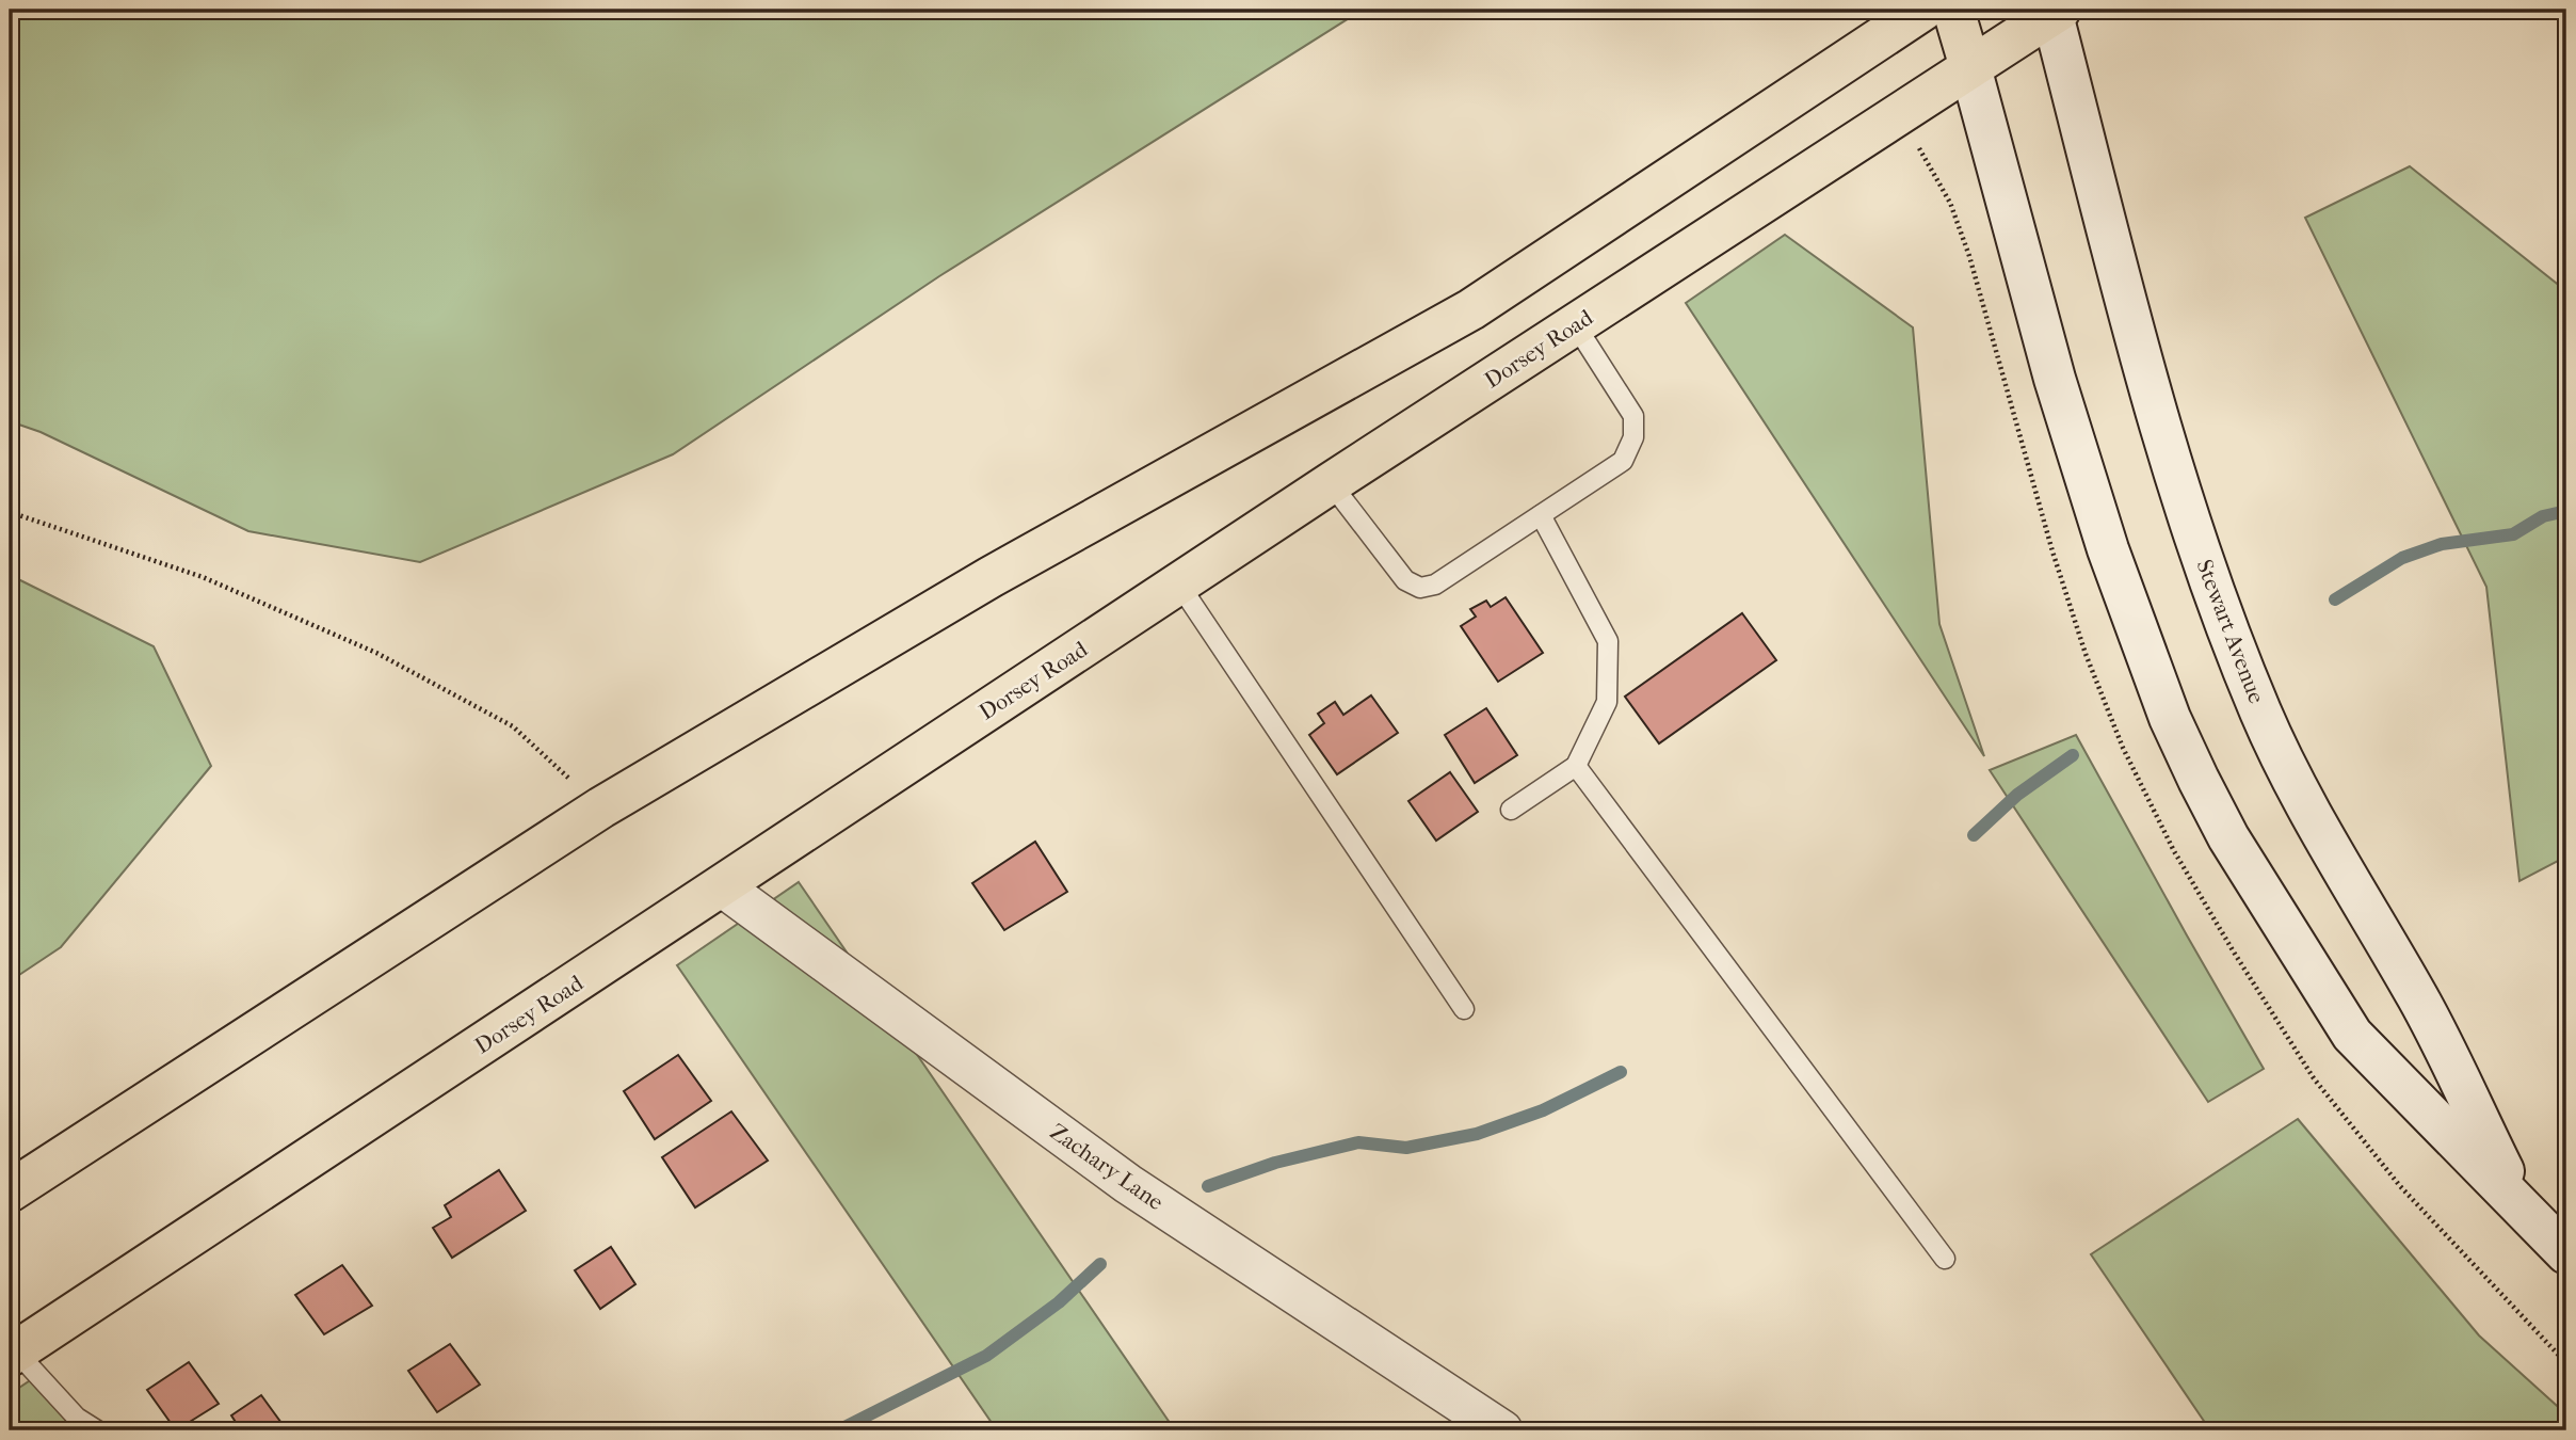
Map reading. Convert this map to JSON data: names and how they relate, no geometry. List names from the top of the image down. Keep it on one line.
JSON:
{"streets":{"main road":["Dorsey Road"],"street":["Stewart Avenue","Zachary Lane"]},"crossings":[["Dorsey Road","Stewart Avenue"],["Dorsey Road","Zachary Lane"]]}
